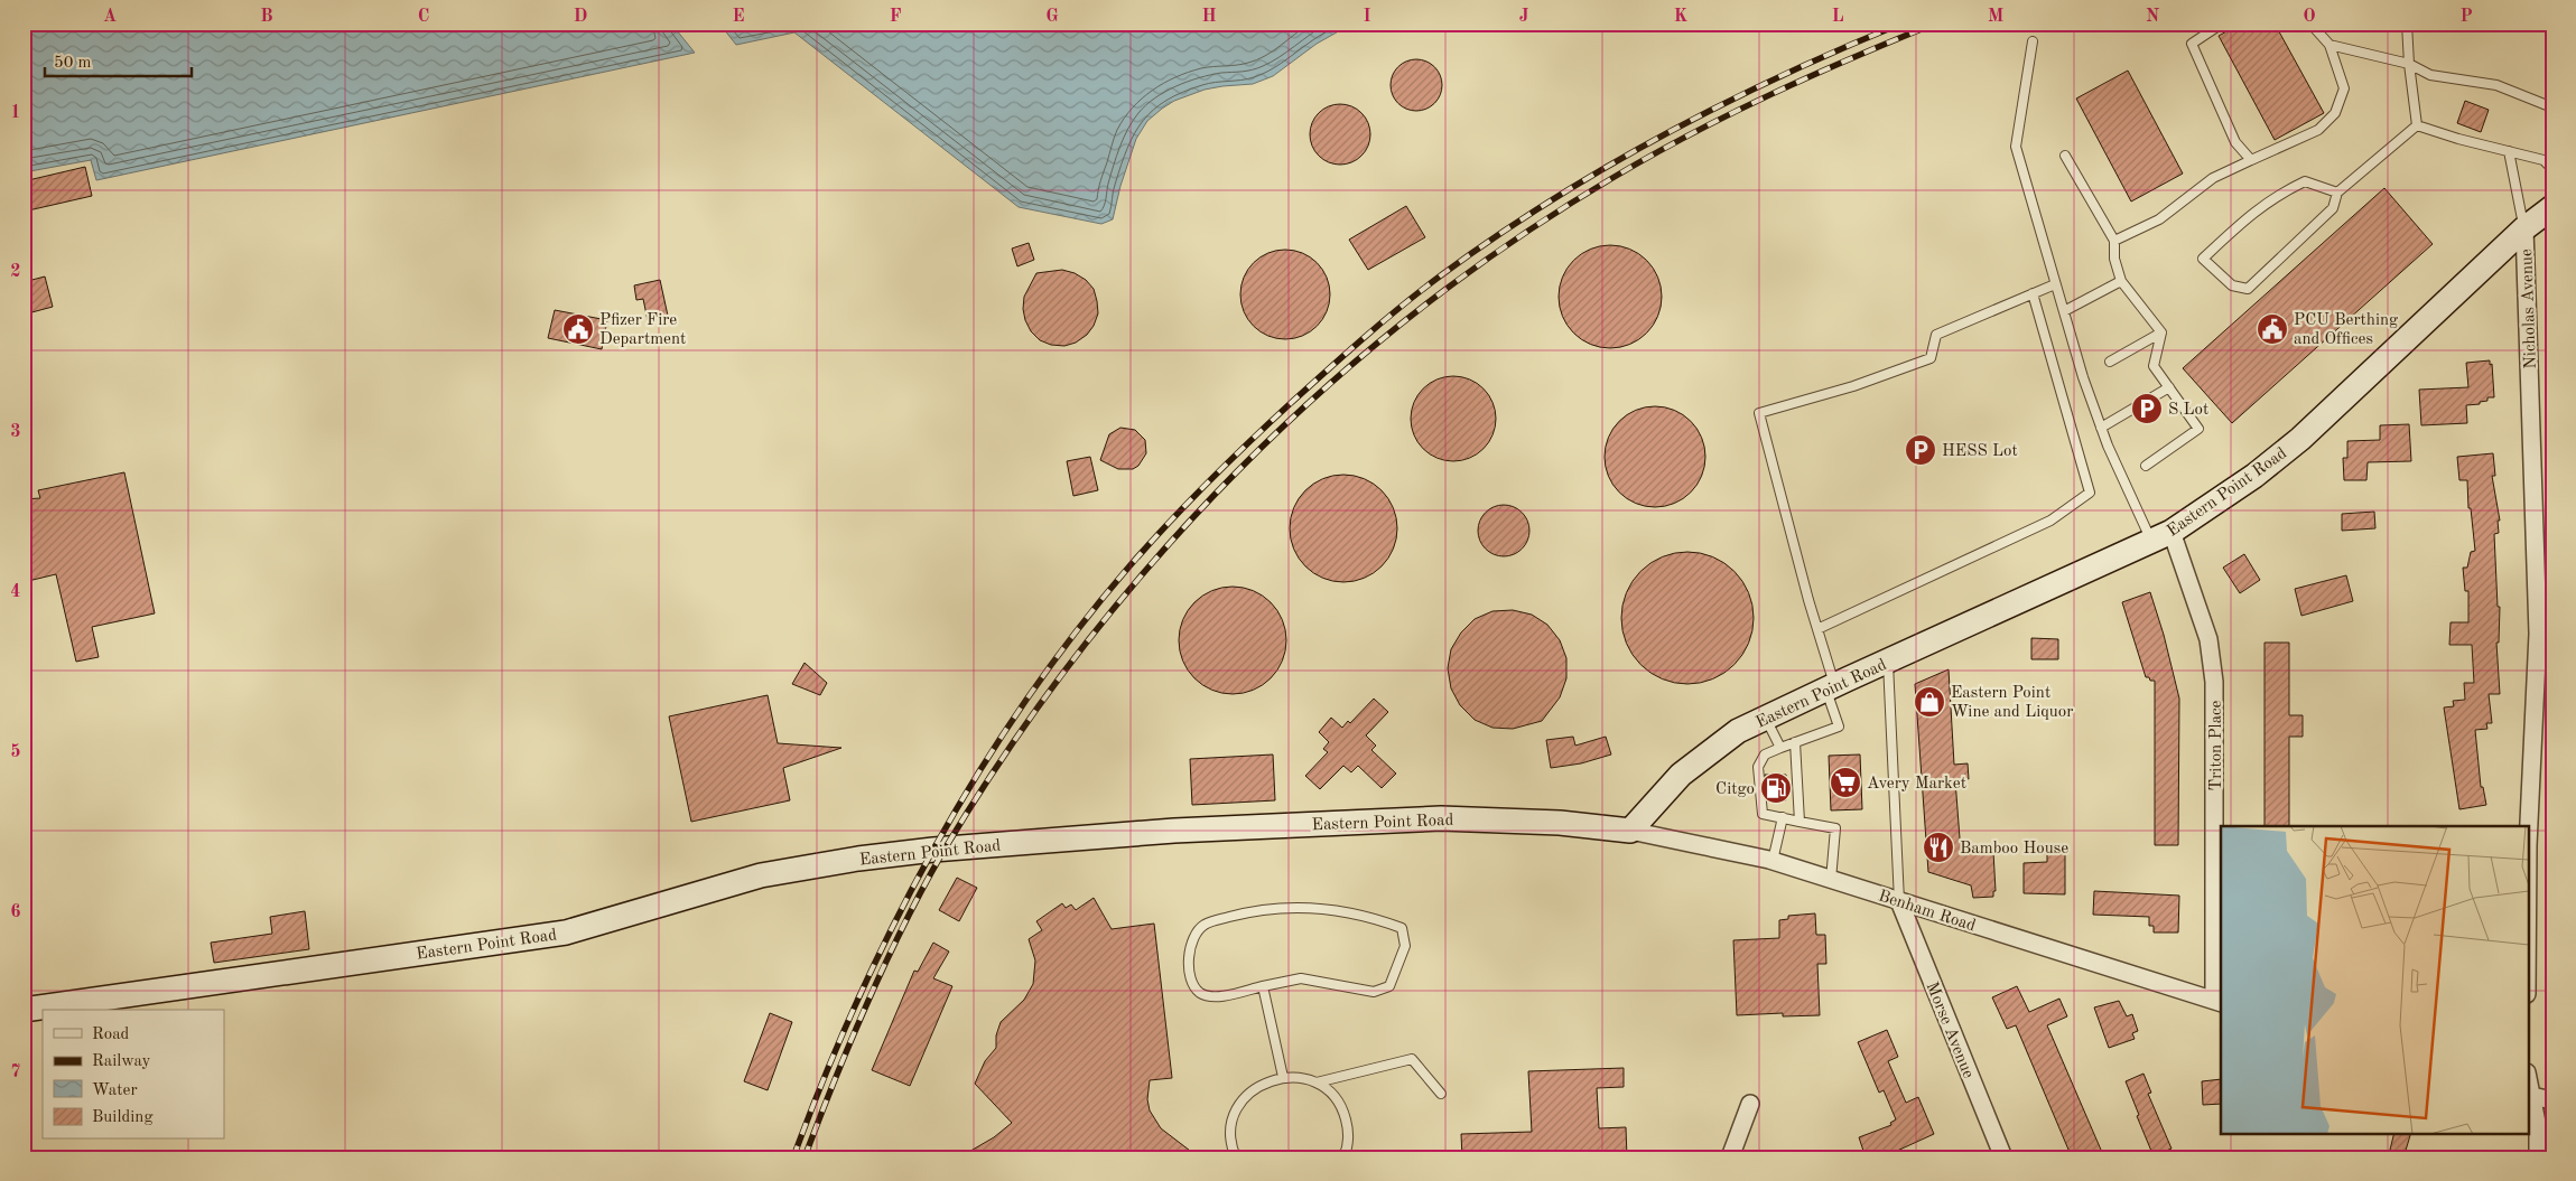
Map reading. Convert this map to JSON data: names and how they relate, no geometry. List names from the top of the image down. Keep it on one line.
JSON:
{"streets":{"main road":["Eastern Point Road"],"street":["Nicholas Avenue","Triton Place","Benham Road","Morse Avenue"]},"crossings":[["Nicholas Avenue","Eastern Point Road"],["Eastern Point Road","Triton Place"],["Eastern Point Road","Benham Road"],["Triton Place","Benham Road"],["Benham Road","Morse Avenue"]],"places":{"public building":["Pfizer Fire Department","PCU Berthing and Offices"],"parking":["S Lot","HESS Lot"],"shop":["Eastern Point Wine and Liquor"],"supermarket":["Avery Market"],"fuel station":["Citgo"],"restaurant":["Bamboo House"]},"legend":["Road","Railway","Water","Building"],"scale_bar":"50 m","grid":{"columns":["A","B","C","D","E","F","G","H","I","J","K","L","M","N","O","P"],"rows":["1","2","3","4","5","6","7"]}}
